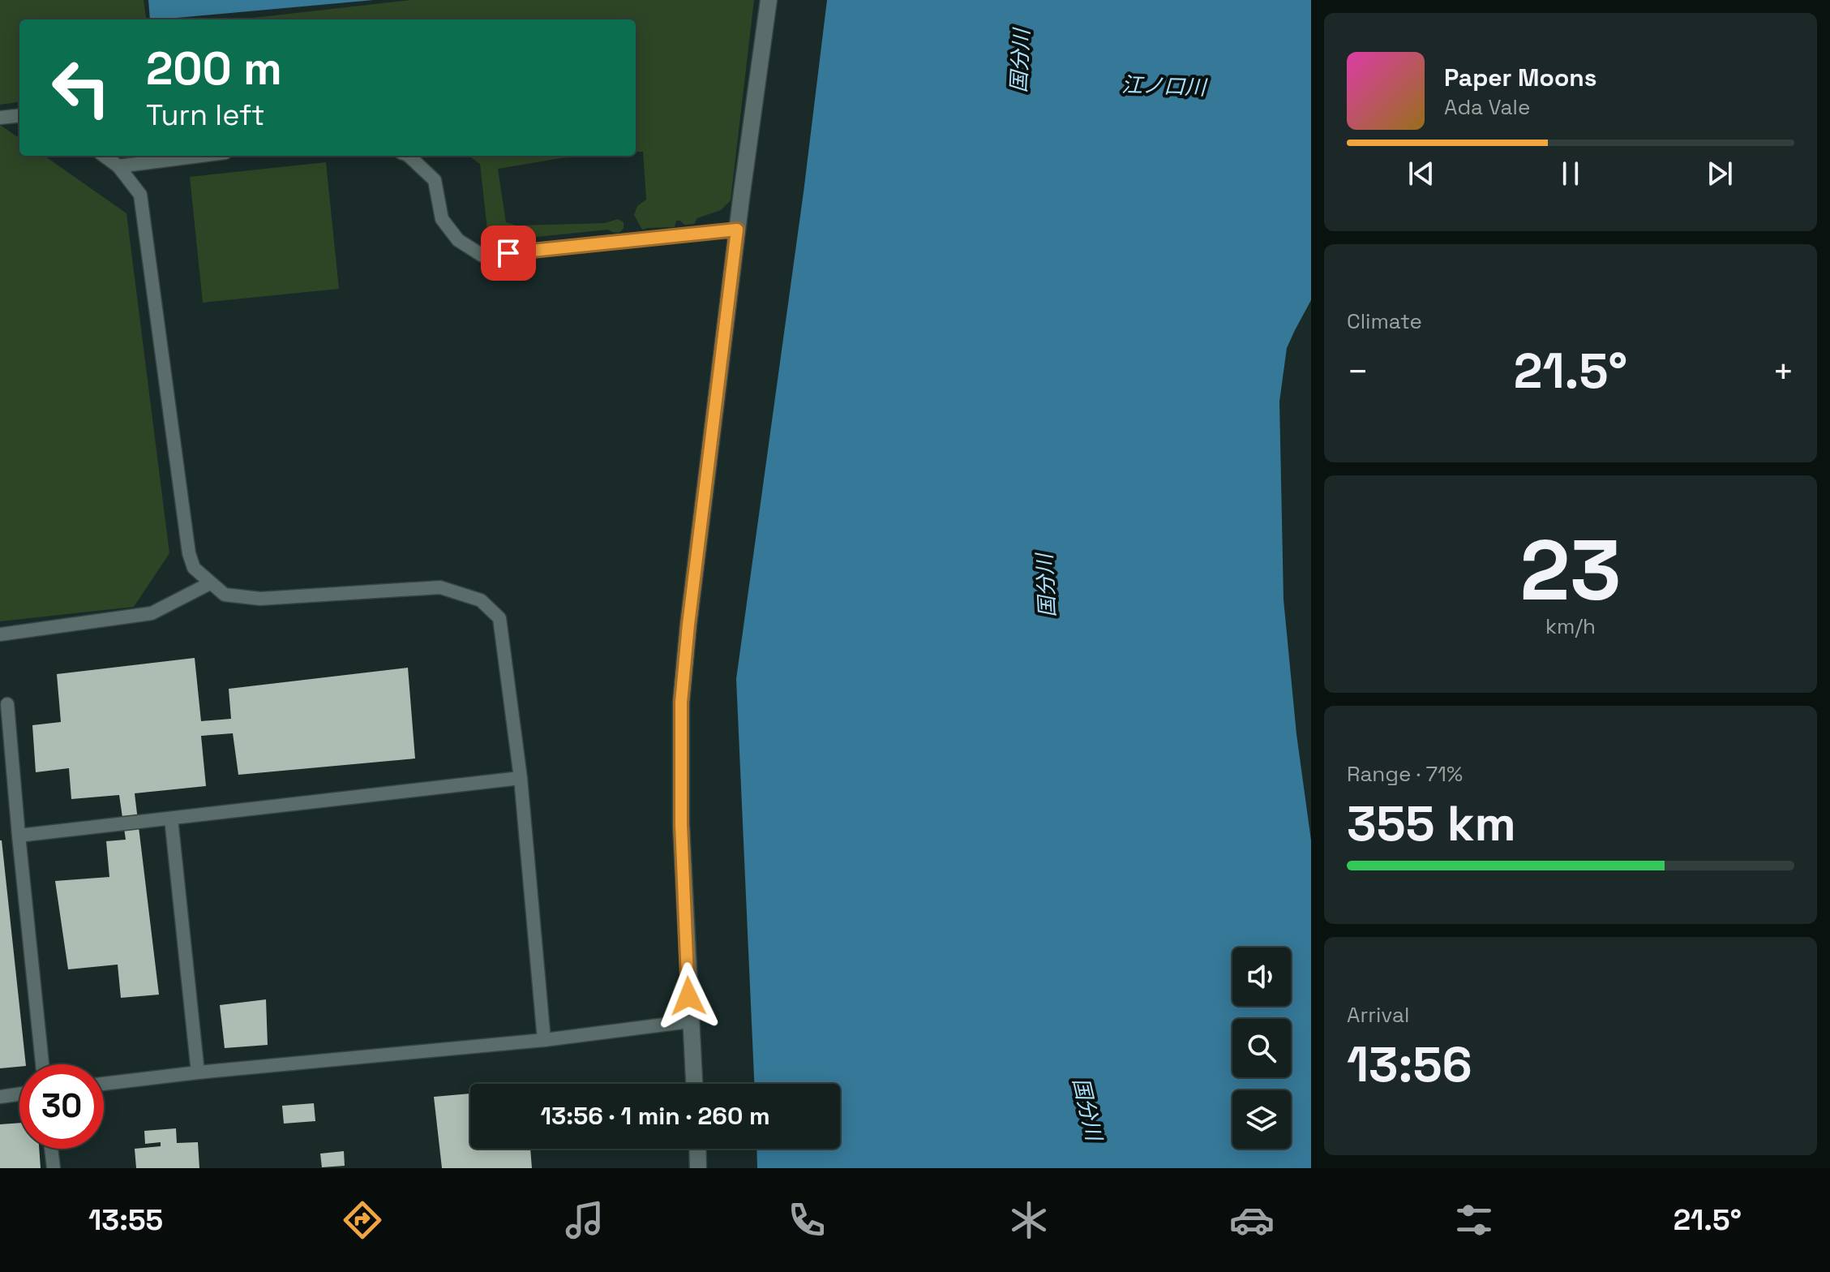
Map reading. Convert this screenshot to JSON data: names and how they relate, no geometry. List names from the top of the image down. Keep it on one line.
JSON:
{"water":["国分川","江ノ口川"],"page":{"turn":["200 m","Turn left"],"song":["Paper Moons","Ada Vale"],"tile":["Climate",["23","km/h"],["Range · 71%","355 km"],["Arrival","13:56"]],"heat":["−","21.5°","+"],"limit":"30","trip":"13:56 · 1 min · 260 m","tabs":["13:55","21.5°"]}}
